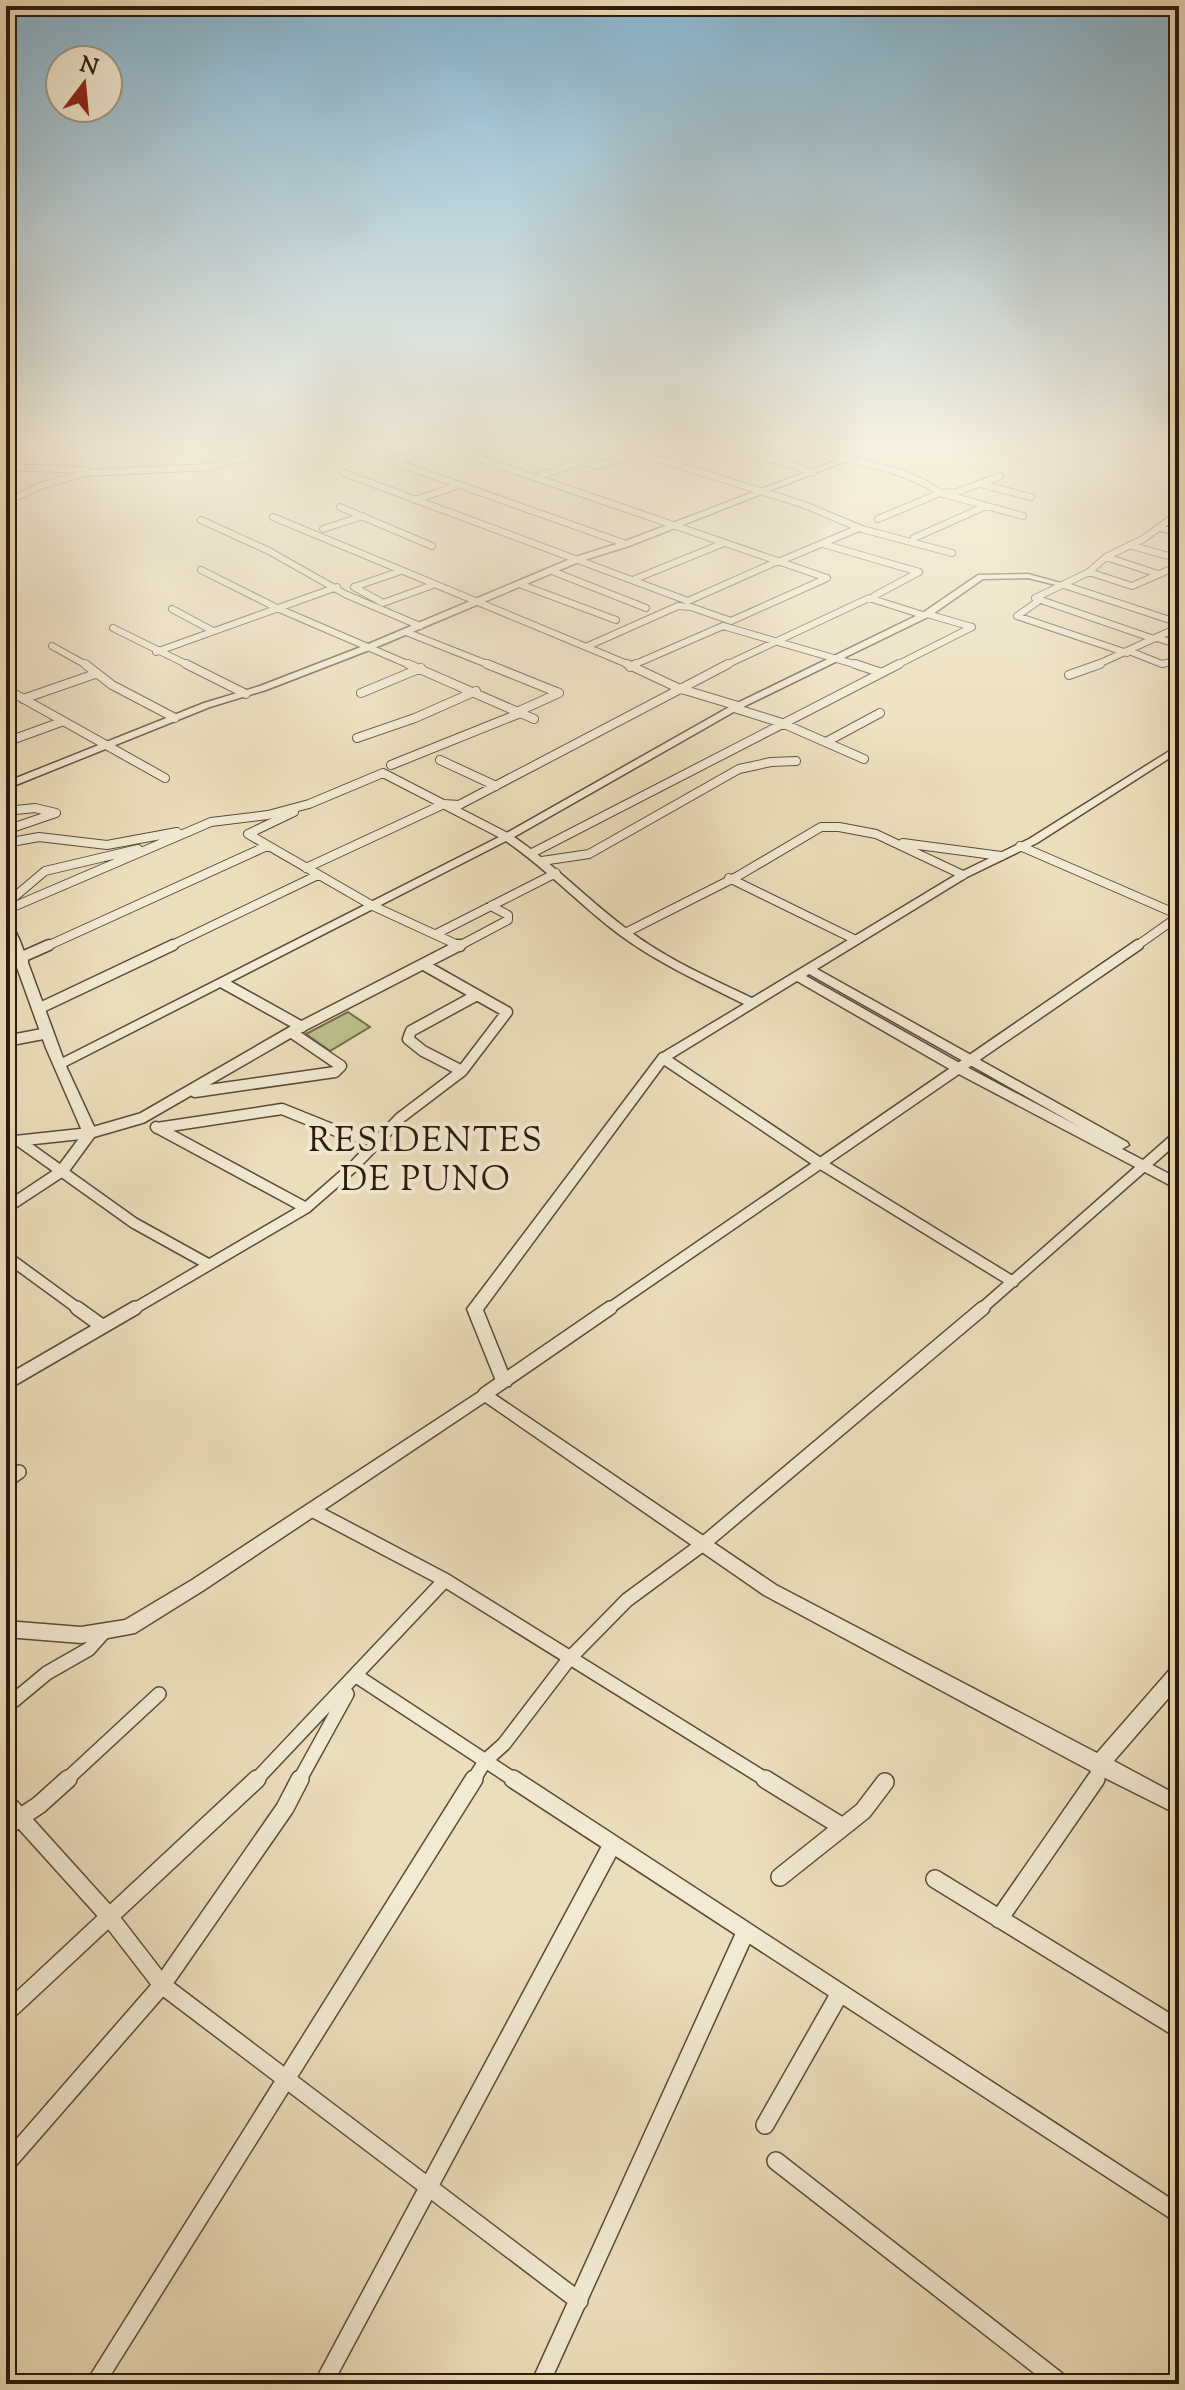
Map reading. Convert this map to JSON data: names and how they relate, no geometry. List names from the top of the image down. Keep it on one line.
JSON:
{"districts":["RESIDENTES DE PUNO"],"north":"top"}
